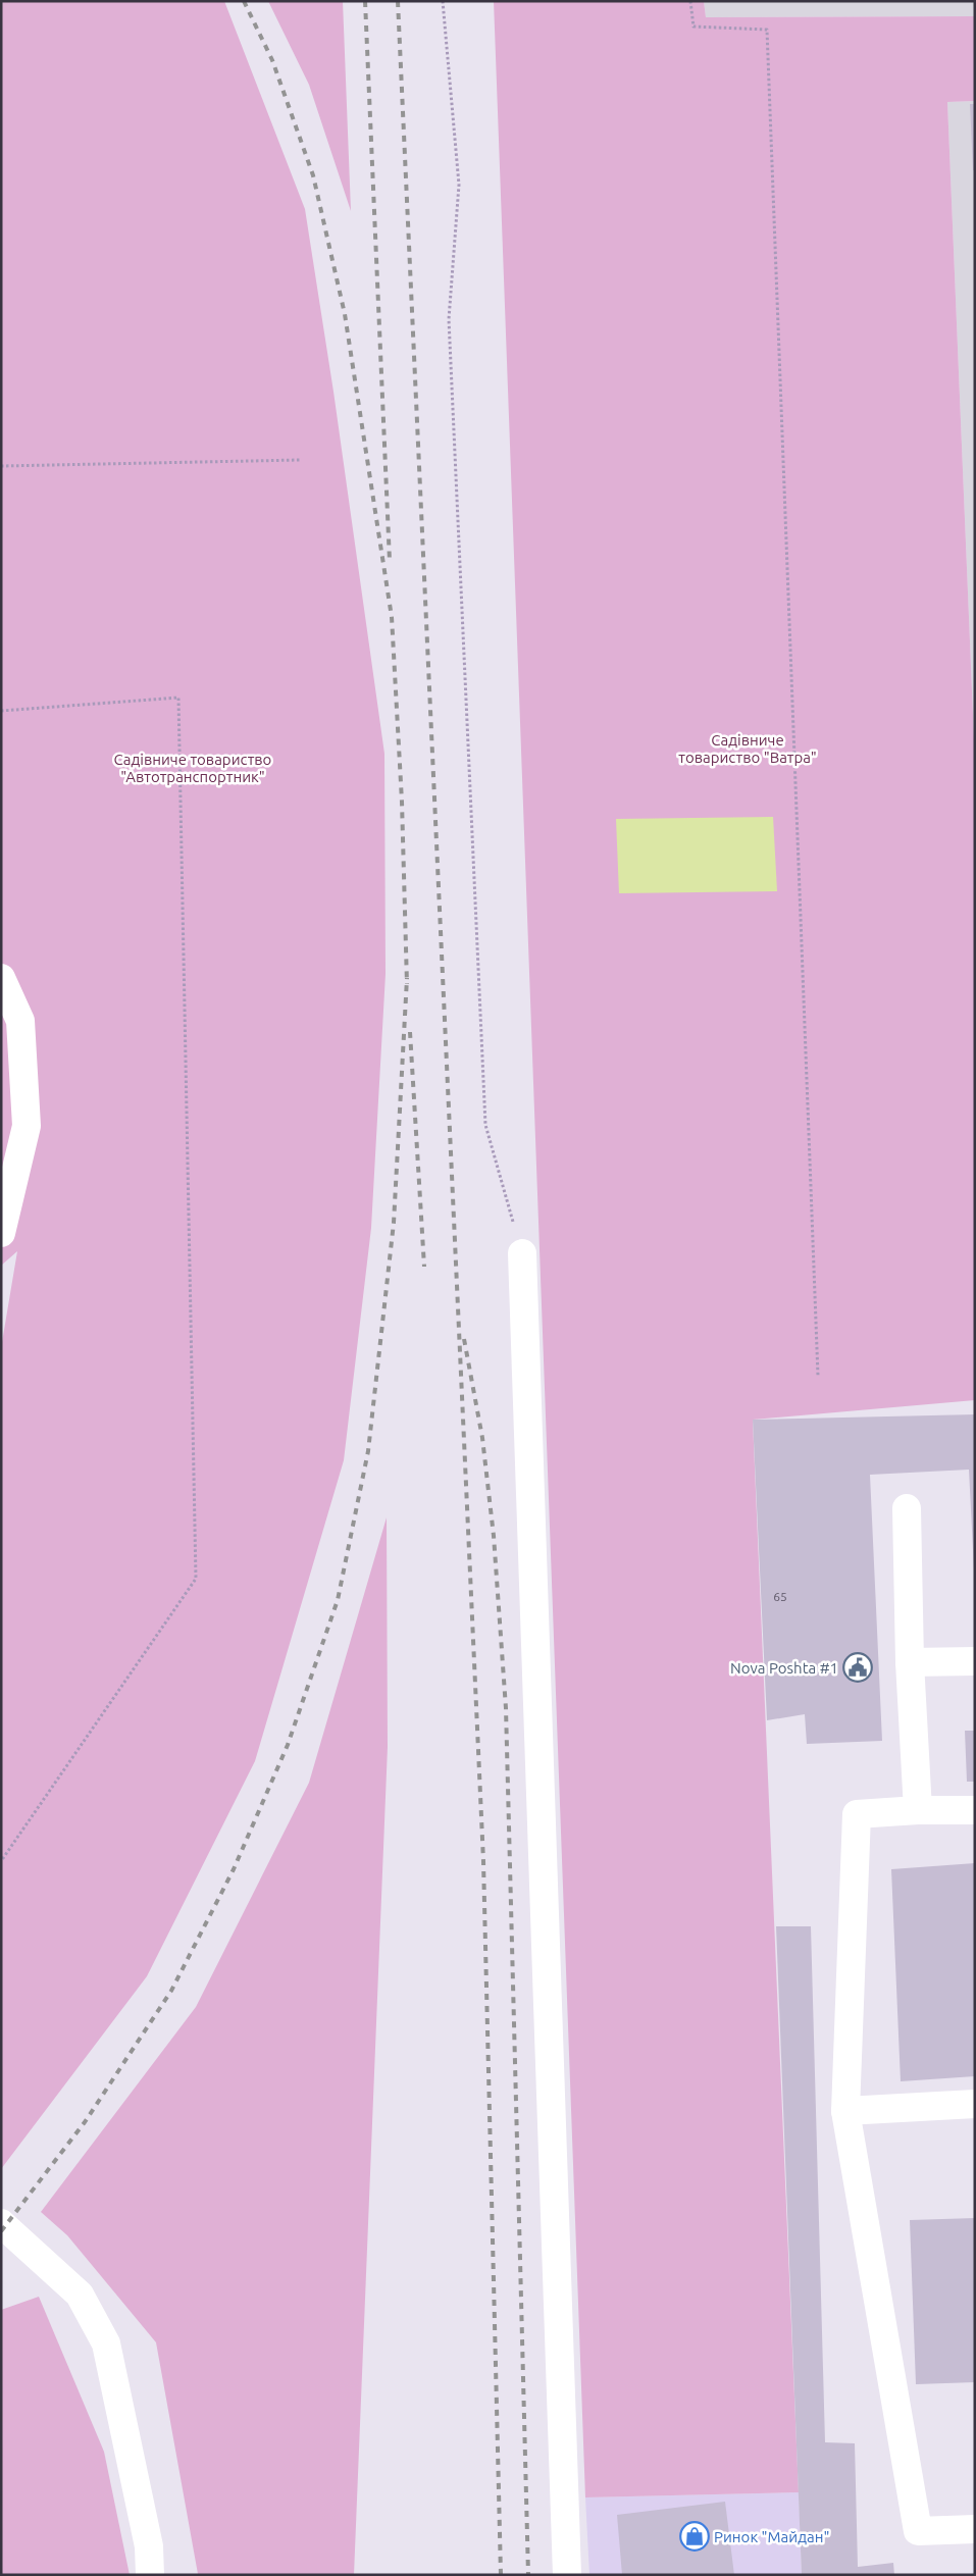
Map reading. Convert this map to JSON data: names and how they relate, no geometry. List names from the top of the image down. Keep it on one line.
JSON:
{"parks":["Садівниче товариство \"Ватра\"","Садівниче товариство \"Автотранспортник\""],"places":{"public building":["Nova Poshta #1"],"shop":["Ринок \"Майдан\""]},"house_numbers":["65"]}
